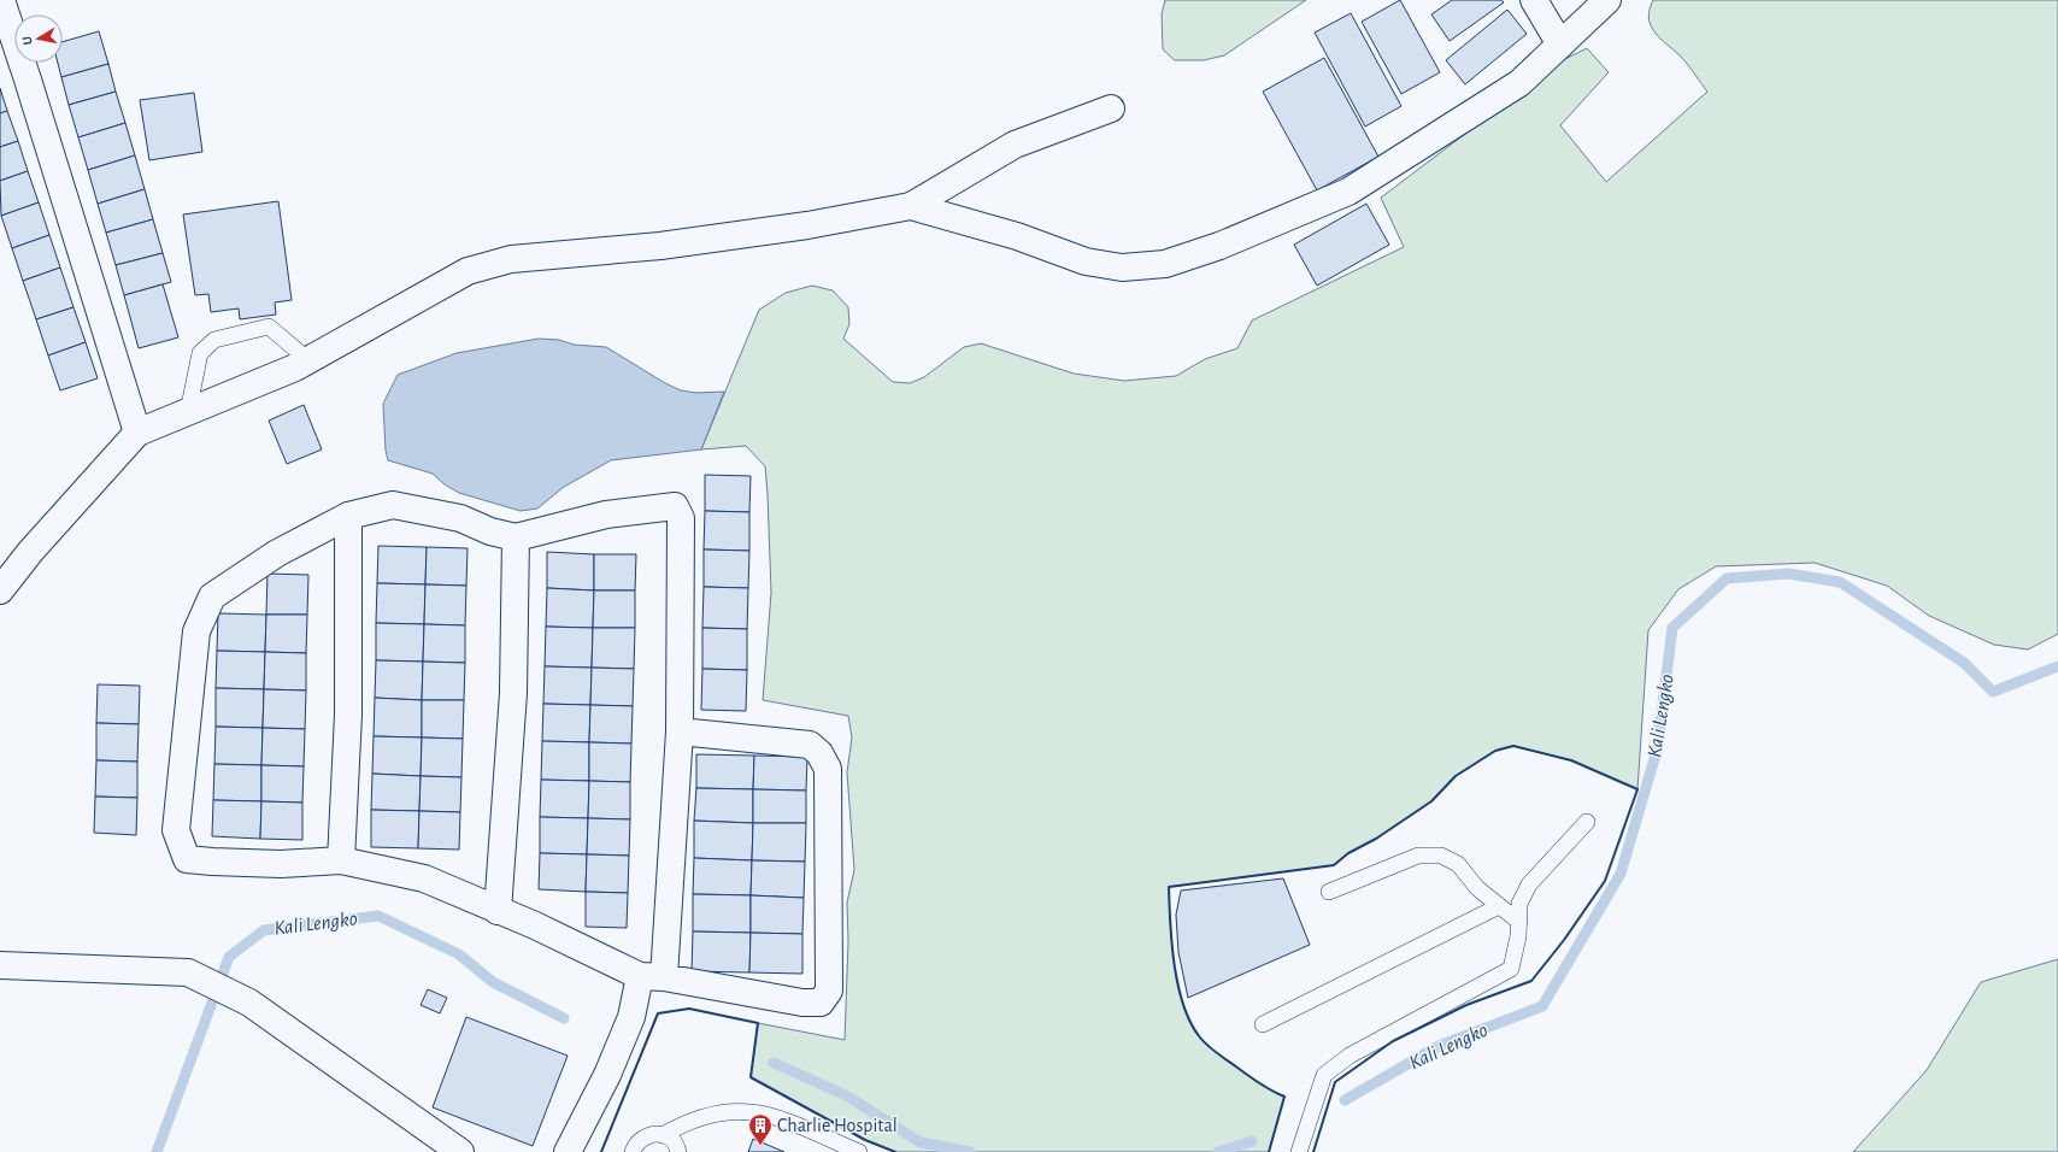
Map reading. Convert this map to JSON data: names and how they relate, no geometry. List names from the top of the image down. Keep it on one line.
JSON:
{"water":["Kali Lengko"],"places":{"building":["Charlie Hospital"]},"north":"left"}
